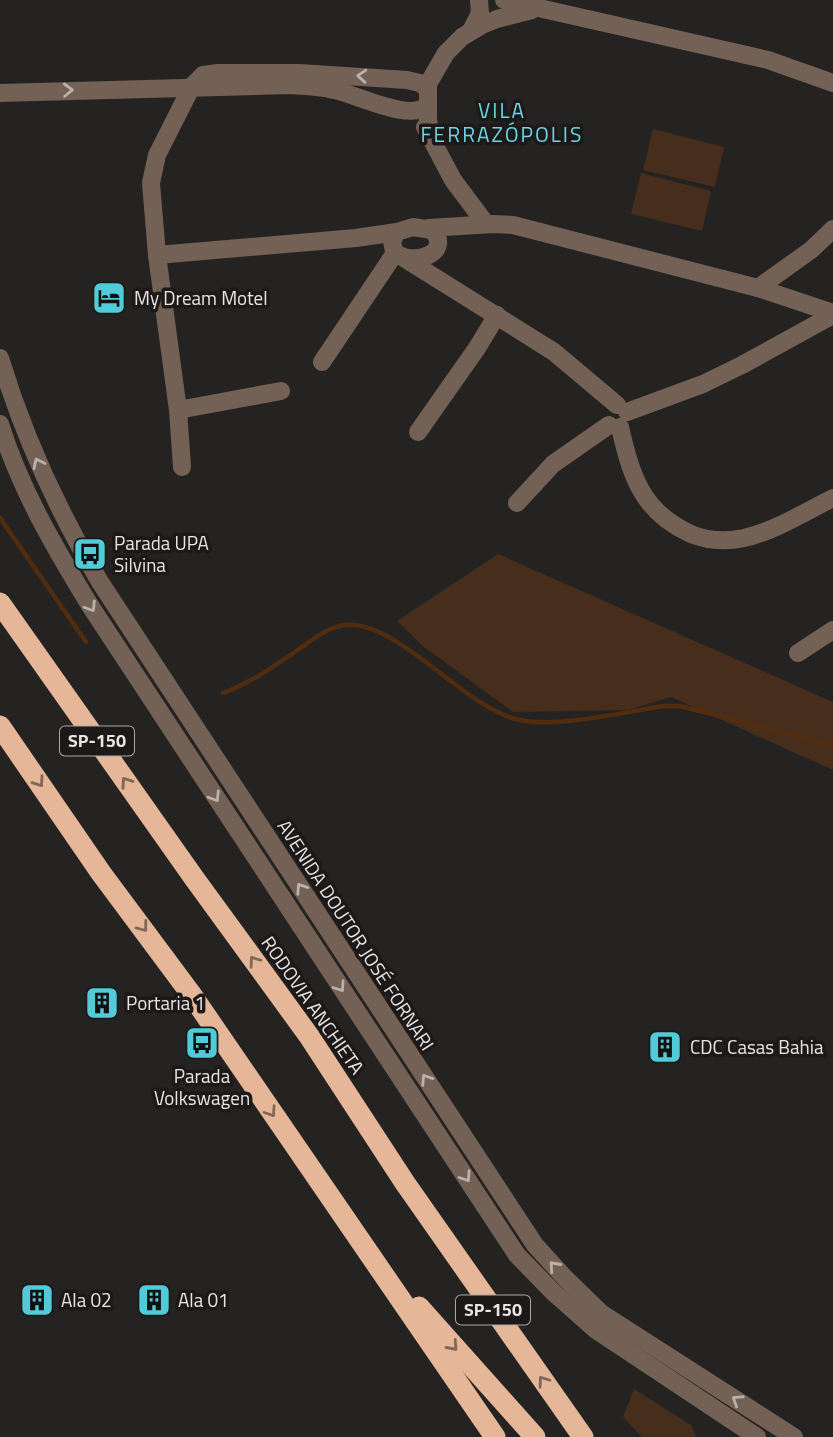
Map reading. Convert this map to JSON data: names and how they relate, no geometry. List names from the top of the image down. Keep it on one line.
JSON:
{"streets":{"highway":["SP-150","RODOVIA ANCHIETA"],"street":["AVENIDA DOUTOR JOSÉ FORNARI"]},"districts":["VILA FERRAZÓPOLIS"],"places":{"hotel":["My Dream Motel"],"bus stop":["Parada UPA Silvina","Parada Volkswagen"],"building":["Portaria 1","CDC Casas Bahia","Ala 02","Ala 01"]}}
